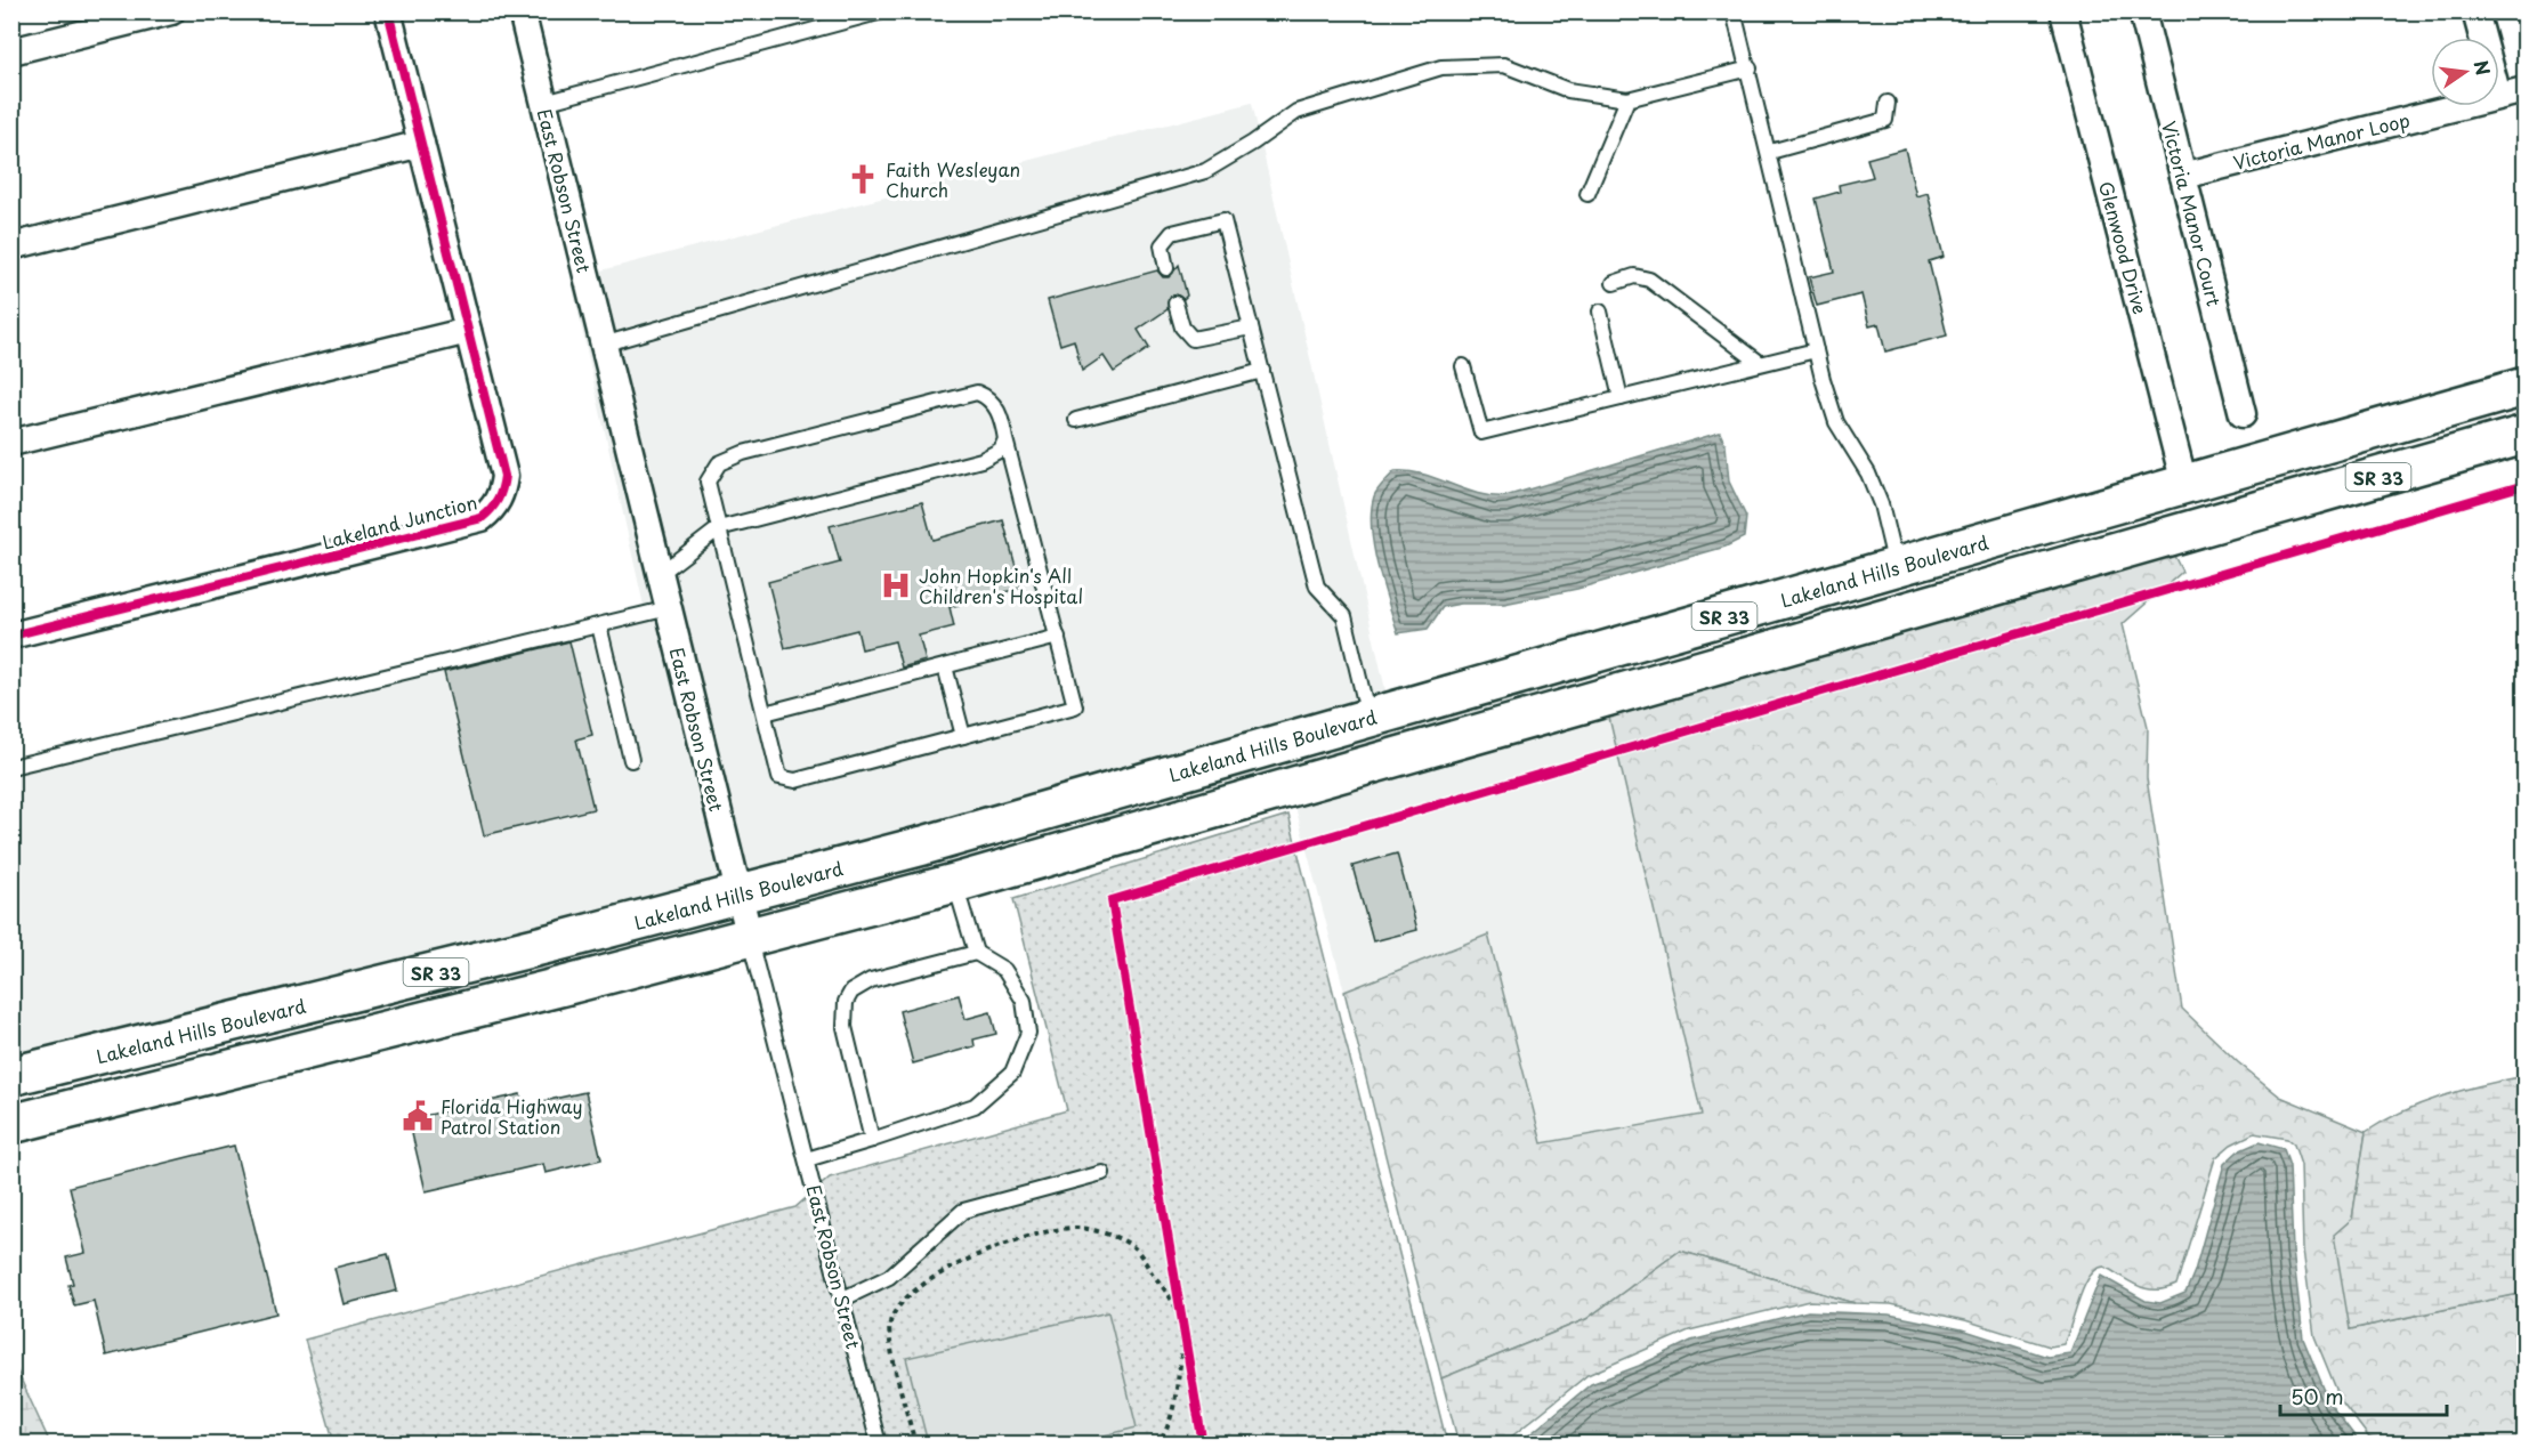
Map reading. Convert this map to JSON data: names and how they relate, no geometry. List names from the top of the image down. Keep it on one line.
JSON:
{"streets":{"main road":["SR 33","Lakeland Hills Boulevard"],"street":["Victoria Manor Loop","East Robson Street","Victoria Manor Court","Glenwood Drive","Lakeland Junction"]},"crossings":[["Victoria Manor Loop","Victoria Manor Court"],["East Robson Street","SR 33"],["East Robson Street","Lakeland Hills Boulevard"],["Glenwood Drive","Lakeland Hills Boulevard"]],"places":{"church":["Faith Wesleyan Church"],"hospital":["John Hopkin's All Children's Hospital"],"public building":["Florida Highway Patrol Station"]},"scale_bar":"50 m","north":"right"}
